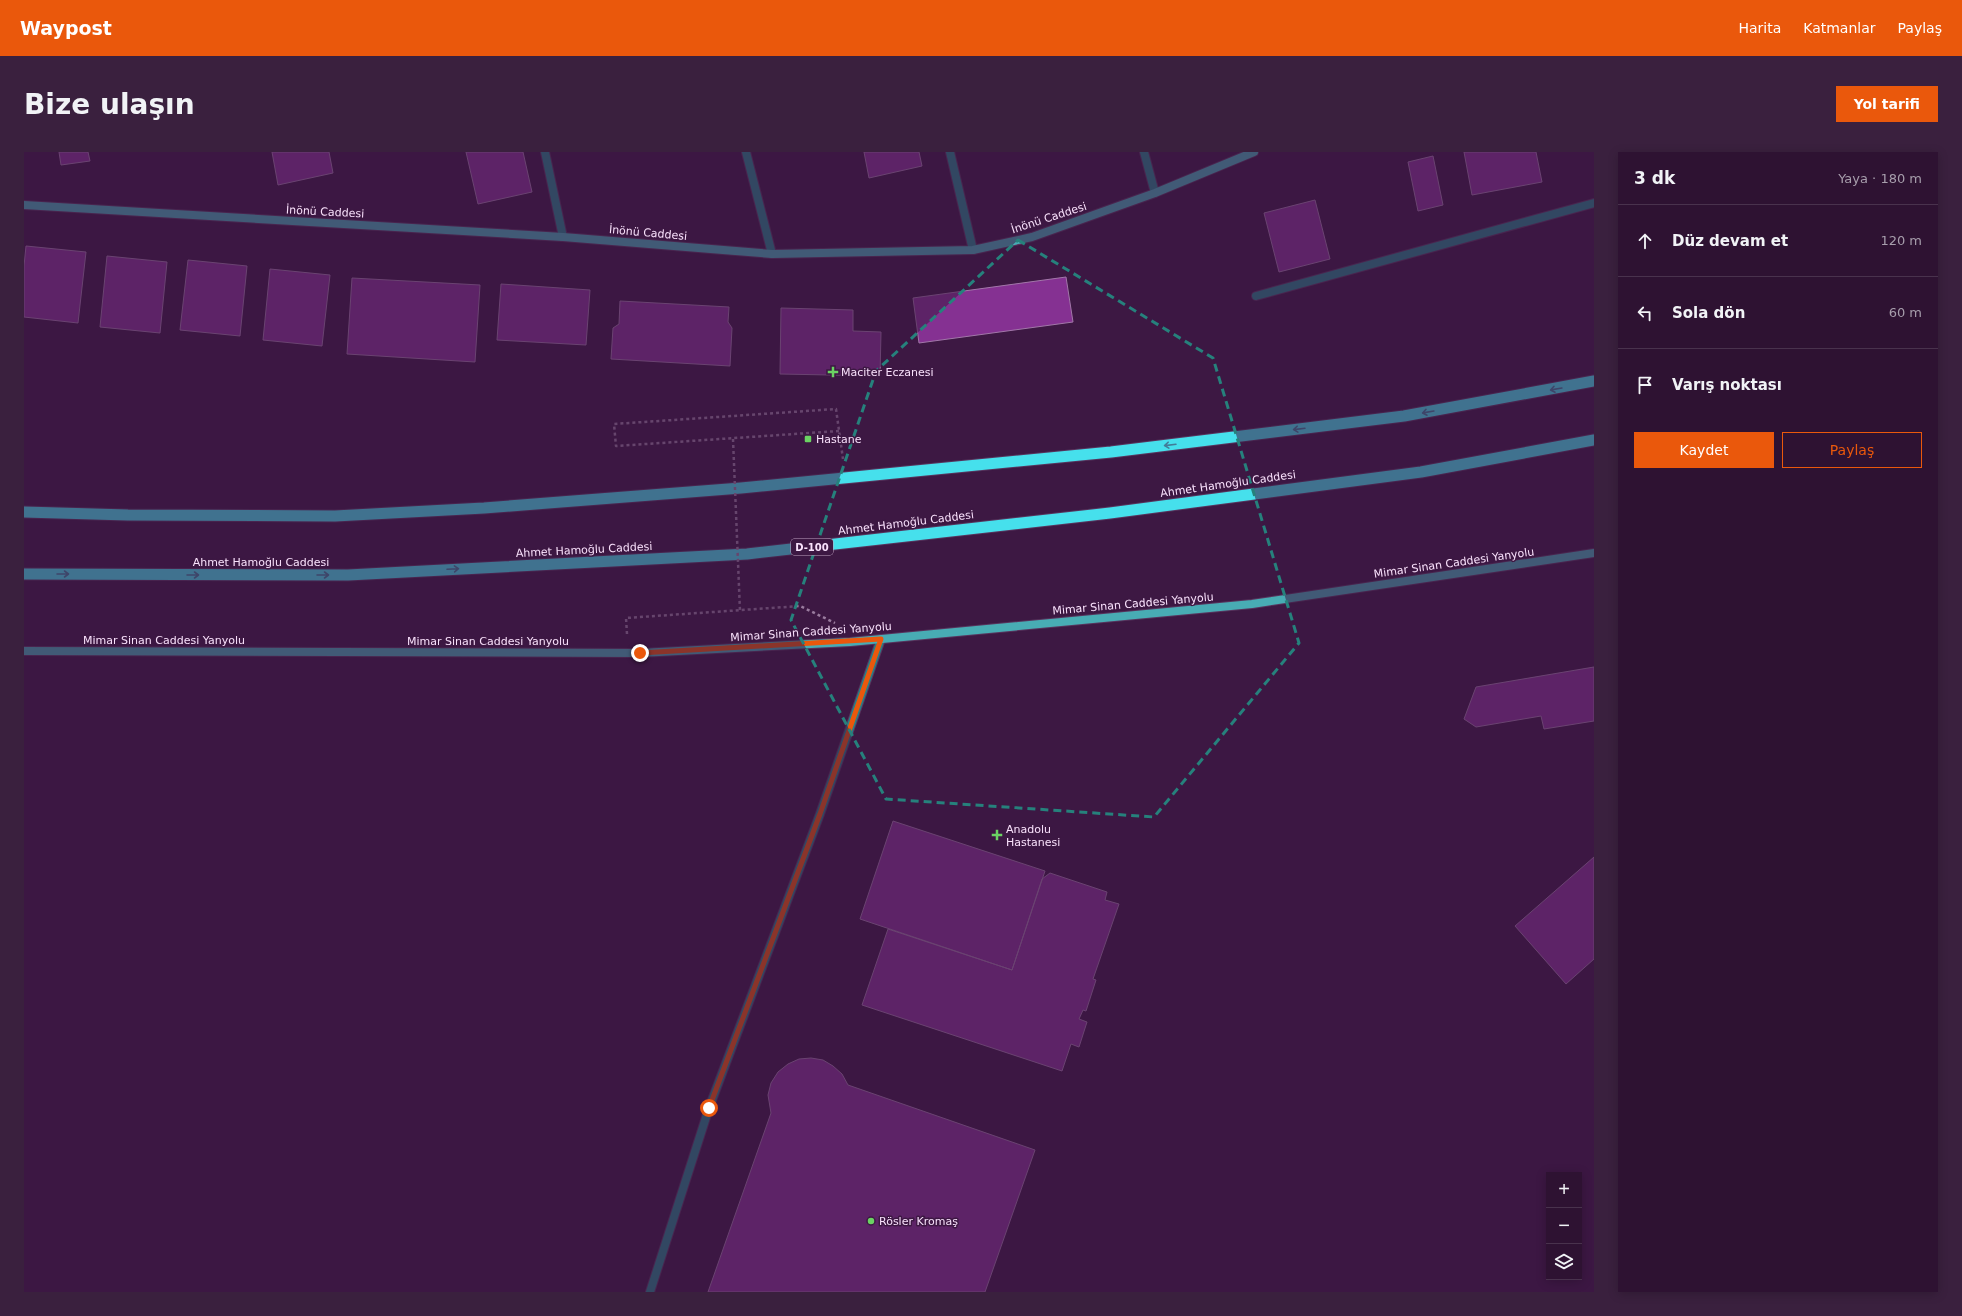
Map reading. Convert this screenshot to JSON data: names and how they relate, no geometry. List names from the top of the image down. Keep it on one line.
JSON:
{"streets":{"highway":["Ahmet Hamoğlu Caddesi","D-100"],"main road":["İnönü Caddesi","Mimar Sinan Caddesi Yanyolu"]},"places":{"health":["Maciter Eczanesi","Anadolu Hastanesi"],"transit":["Hastane"],"other":["Rösler Kromaş"]},"page":{"header":"Waypost","nav":["Harita","Katmanlar","Paylaş"],"buttons":["Yol tarifi",["Kaydet","Paylaş"]],"title":"Bize ulaşın","heading":["3 dk","Yaya · 180 m"],"list":[["Düz devam et","120 m"],["Sola dön","60 m"],"Varış noktası"],"map_buttons":["+","−"]}}
